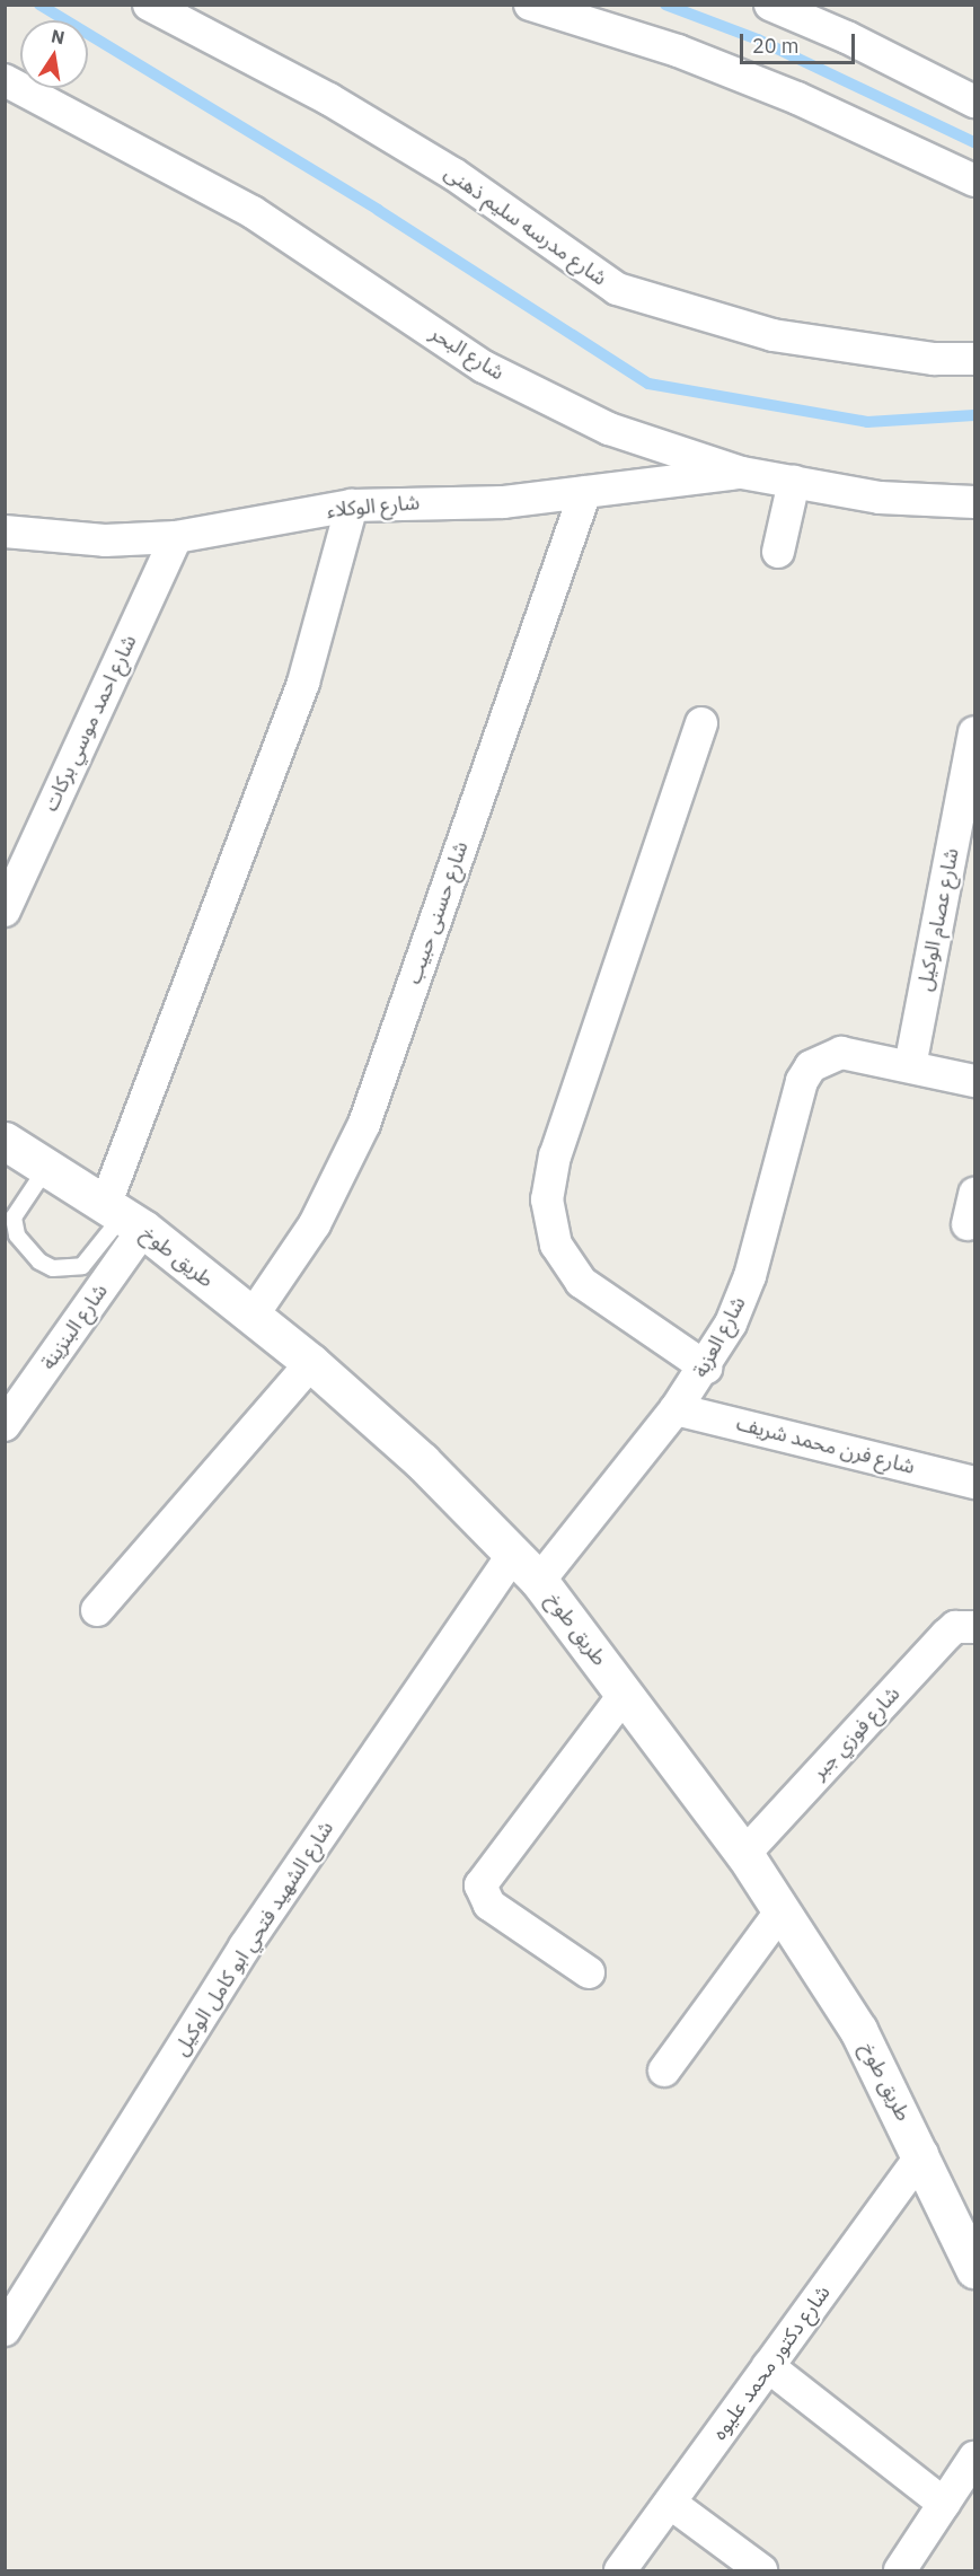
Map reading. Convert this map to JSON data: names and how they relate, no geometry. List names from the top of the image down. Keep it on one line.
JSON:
{"streets":{"main road":["طريق طوخ"],"street":["شارع مدرسه سليم ذهنى","شارع البحر","شارع الوكلاء","شارع احمد موسي بركات","شارع حسنى حبيب","شارع عصام الوكيل","شارع البنزينة","شارع العزبة","شارع فرن محمد شريف","شارع فوزي جبر","شارع الشهيد فتحي ابو كامل الوكيل","شارع دكتور محمد عليوه"]},"crossings":[["شارع البحر","شارع الوكلاء"],["شارع الوكلاء","شارع احمد موسي بركات"],["شارع الوكلاء","شارع حسنى حبيب"],["شارع الوكلاء","شارع البنزينة"],["شارع حسنى حبيب","طريق طوخ"],["شارع عصام الوكيل","شارع العزبة"],["طريق طوخ","شارع البنزينة"],["طريق طوخ","شارع العزبة"],["طريق طوخ","شارع فوزي جبر"],["طريق طوخ","شارع الشهيد فتحي ابو كامل الوكيل"],["طريق طوخ","شارع دكتور محمد عليوه"],["شارع العزبة","شارع فرن محمد شريف"]],"scale_bar":"20 m","north":"top"}
